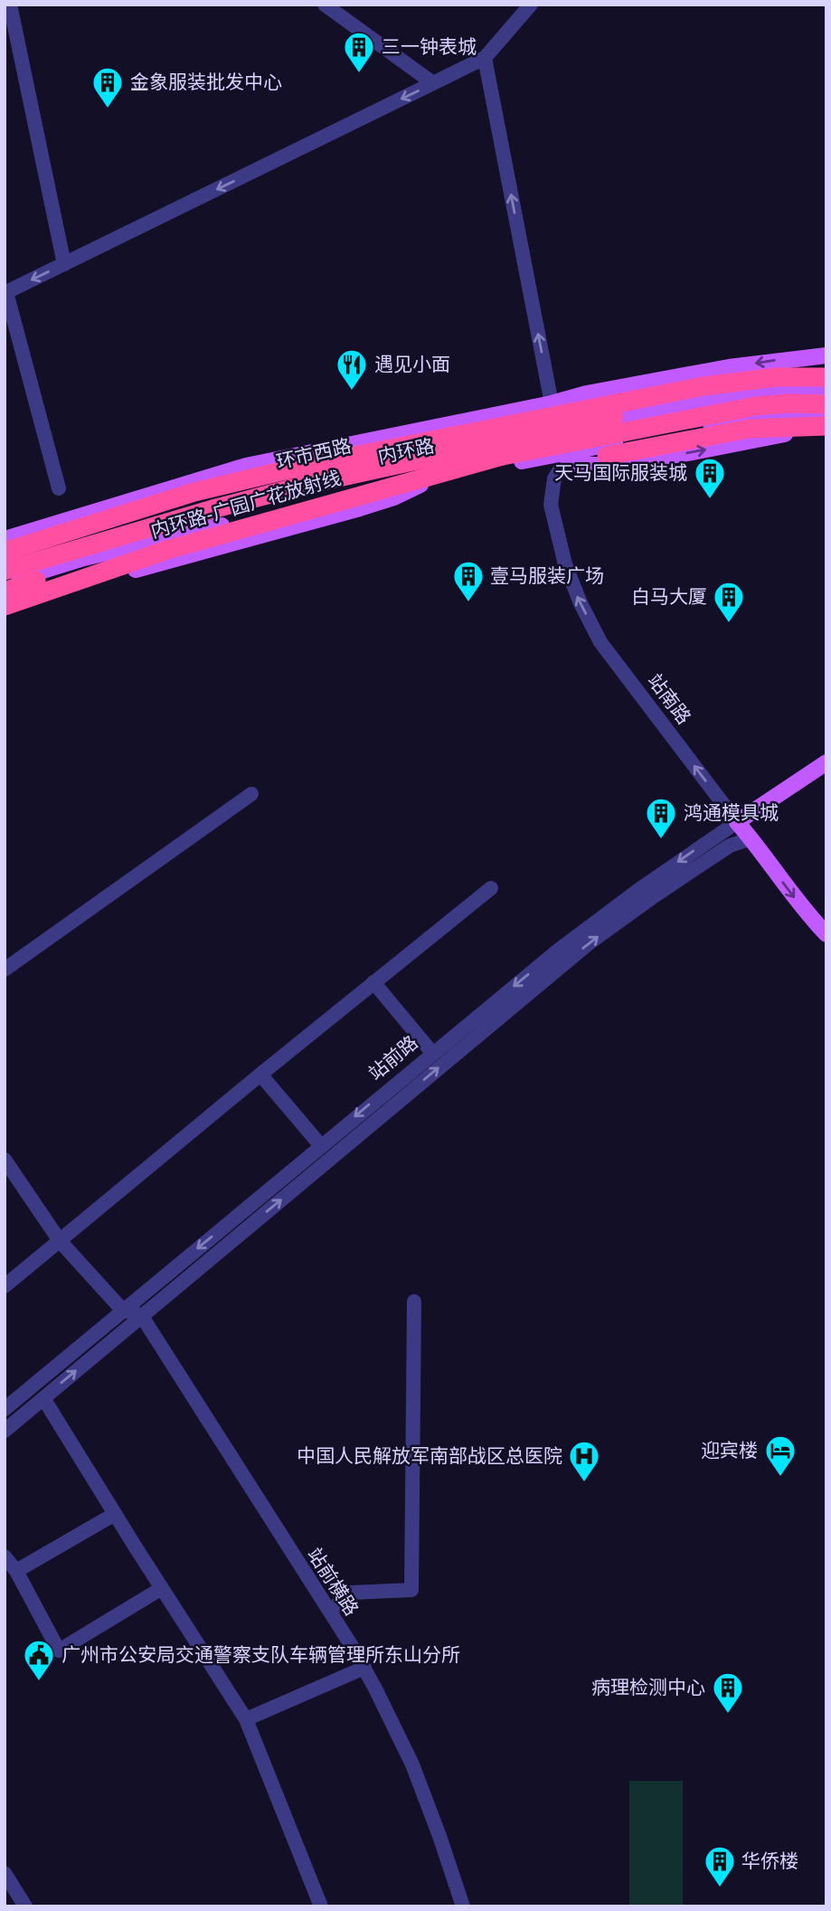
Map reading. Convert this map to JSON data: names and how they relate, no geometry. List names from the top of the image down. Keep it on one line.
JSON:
{"streets":{"highway":["内环路"],"main road":["环市西路","站南路","站前路"],"street":["站前横路"]},"crossings":[["内环路","环市西路"],["站南路","站前路"],["站前路","站前横路"]],"places":{"building":["三一钟表城","金象服装批发中心","天马国际服装城","壹马服装广场","白马大厦","鸿通模具城","病理检测中心","华侨楼"],"restaurant":["遇见小面"],"hotel":["迎宾楼"],"hospital":["中国人民解放军南部战区总医院"],"public building":["广州市公安局交通警察支队车辆管理所东山分所"]}}
